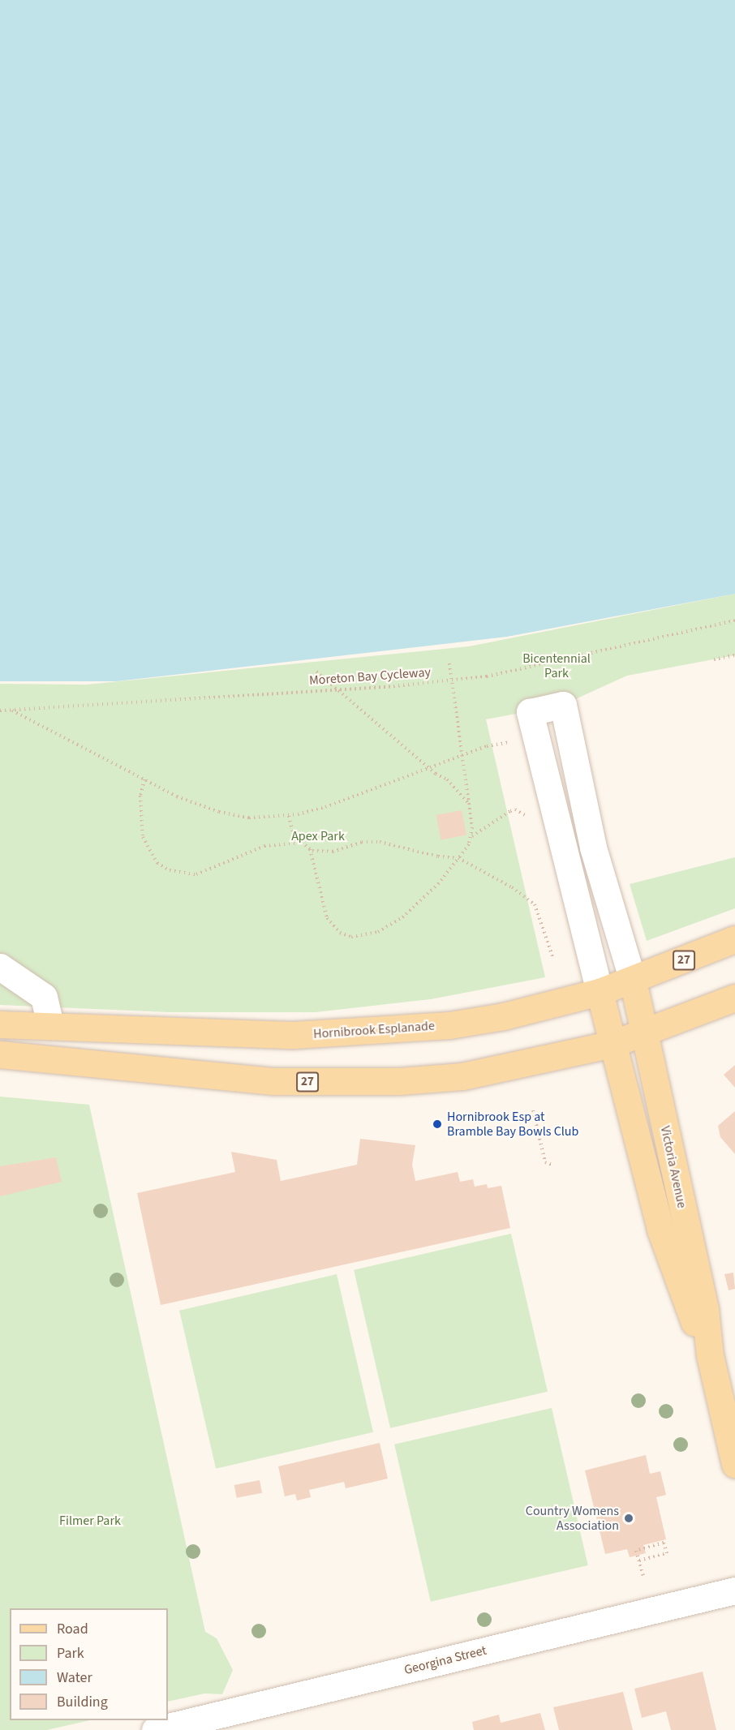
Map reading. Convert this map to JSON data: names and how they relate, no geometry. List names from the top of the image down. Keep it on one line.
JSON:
{"streets":{"main road":["27","Hornibrook Esplanade","Victoria Avenue"],"street":["Georgina Street"],"path":["Moreton Bay Cycleway"]},"crossings":[["27","Victoria Avenue"],["Hornibrook Esplanade","Victoria Avenue"]],"parks":["Bicentennial Park","Apex Park","Filmer Park"],"places":["Hornibrook Esp at Bramble Bay Bowls Club","Country Womens Association"],"legend":["Road","Park","Water","Building"]}
